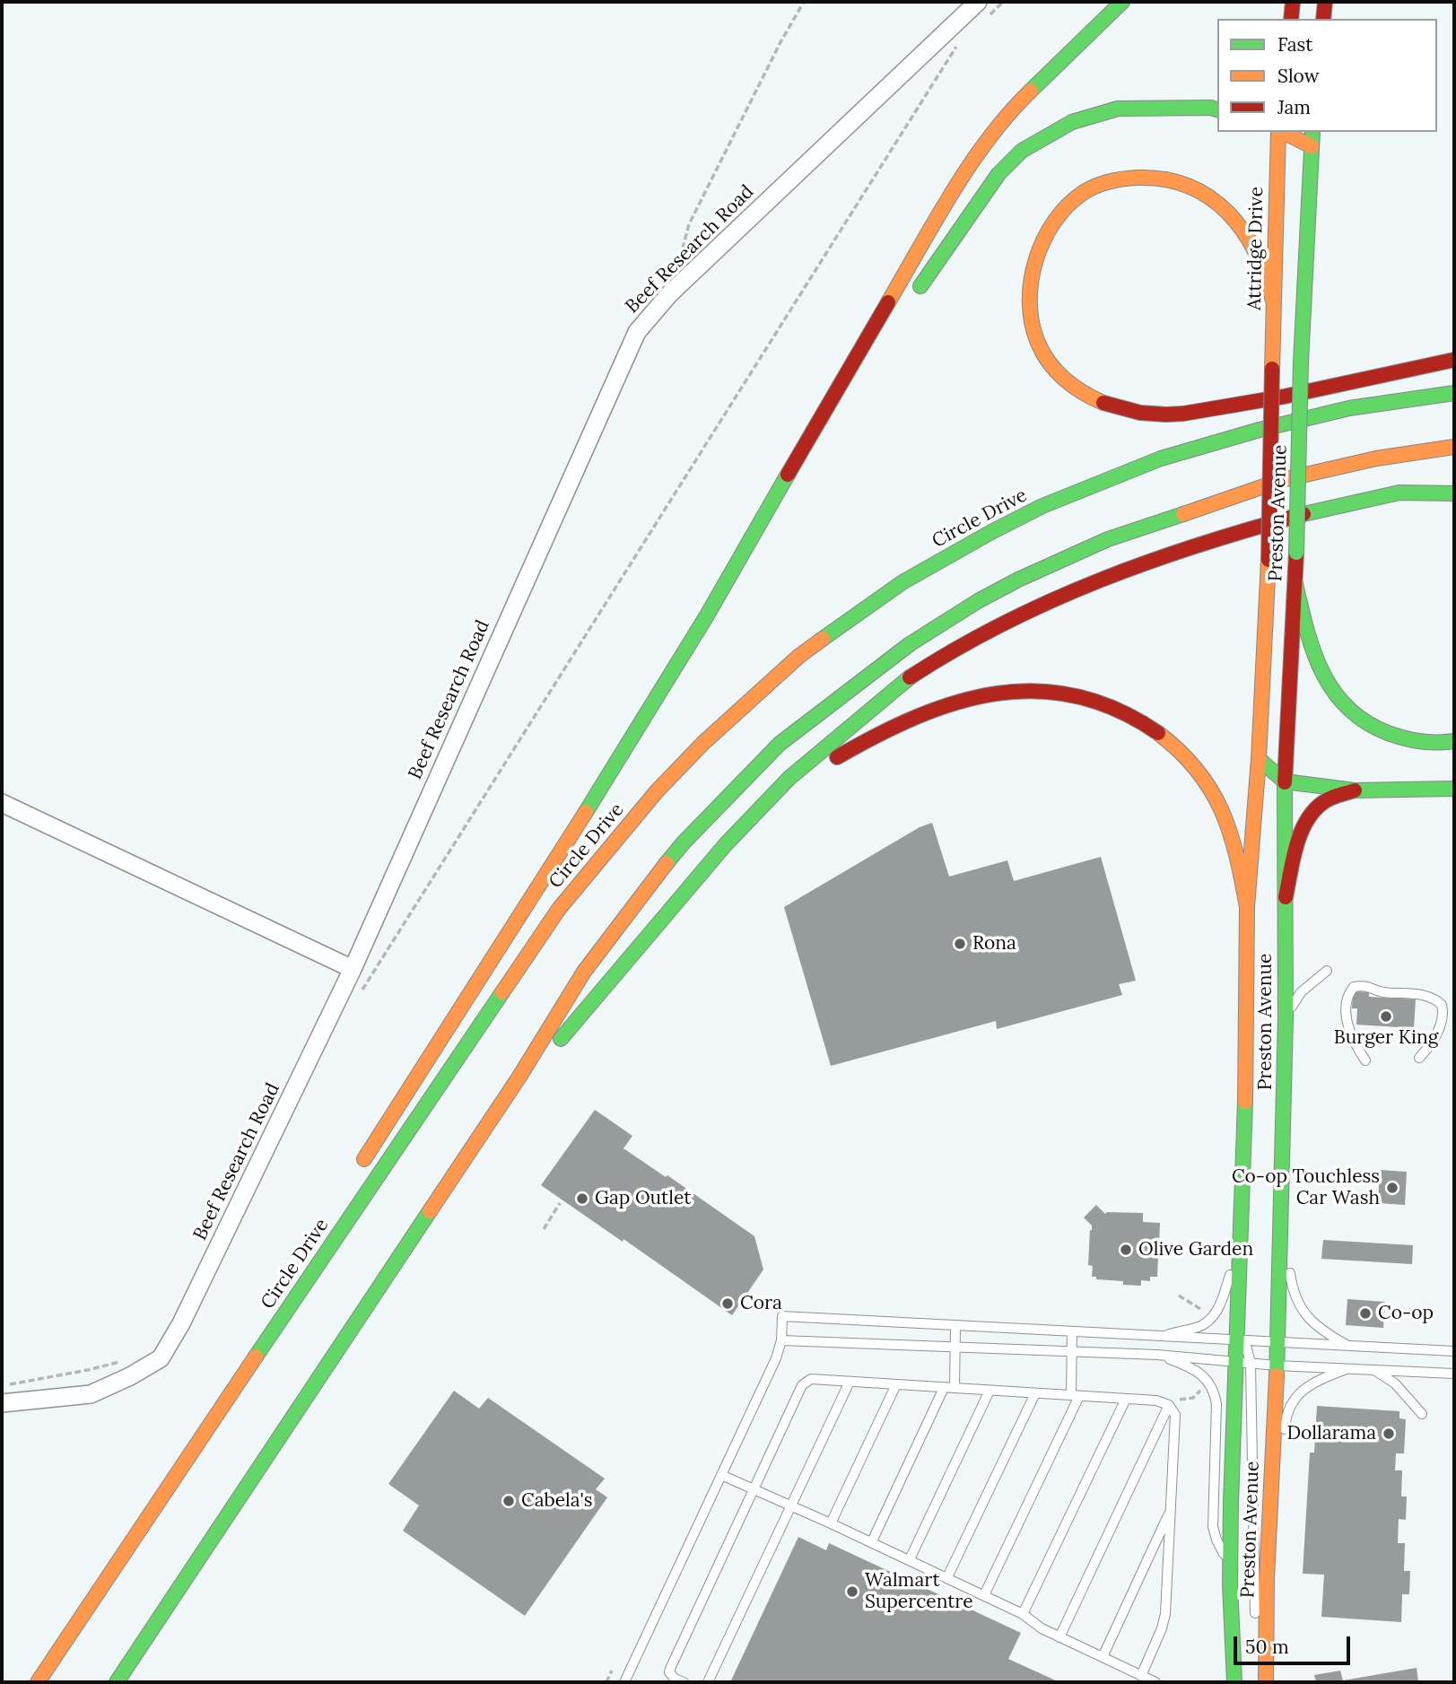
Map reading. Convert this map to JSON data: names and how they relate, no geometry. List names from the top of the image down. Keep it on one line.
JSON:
{"streets":{"main road":["Attridge Drive","Preston Avenue","Circle Drive"],"street":["Beef Research Road"]},"crossings":[["Attridge Drive","Preston Avenue"]],"places":["Rona","Burger King","Co-op Touchless Car Wash","Gap Outlet","Olive Garden","Cora","Co-op","Dollarama","Cabela's","Walmart Supercentre"],"legend":["Fast","Slow","Jam"],"scale_bar":"50 m"}
